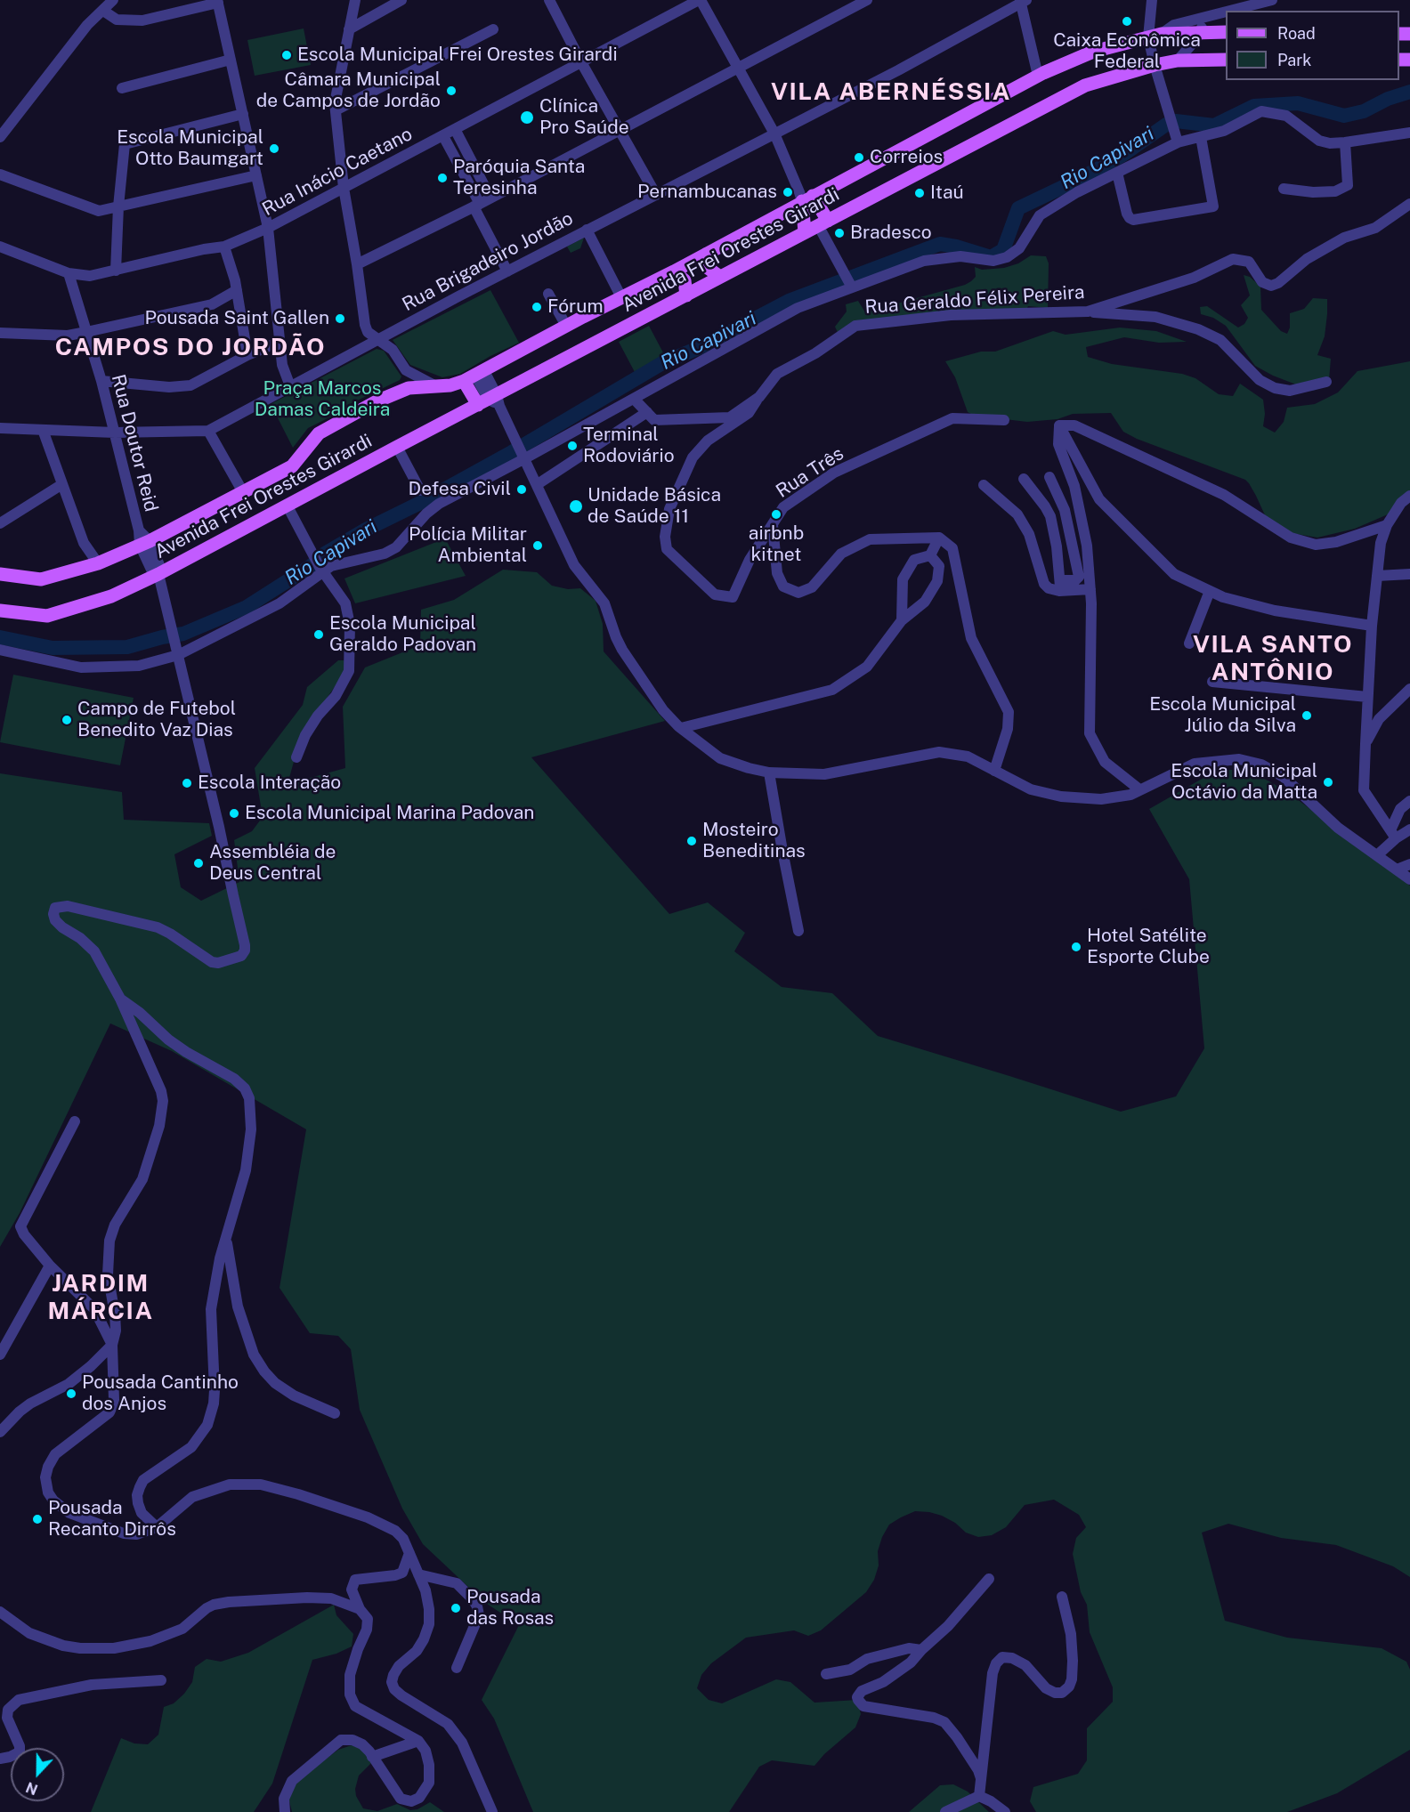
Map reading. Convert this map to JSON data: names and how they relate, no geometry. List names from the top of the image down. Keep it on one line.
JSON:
{"streets":{"main road":["Avenida Frei Orestes Girardi"],"street":["Rua Inácio Caetano","Rua Brigadeiro Jordão","Rua Geraldo Félix Pereira","Rua Doutor Reid","Rua Três"]},"crossings":[["Rua Inácio Caetano","Rua Doutor Reid"],["Rua Brigadeiro Jordão","Rua Doutor Reid"]],"districts":["VILA ABERNÉSSIA","CAMPOS DO JORDÃO","VILA SANTO ANTÔNIO","JARDIM MÁRCIA"],"water":["Rio Capivari"],"parks":["Praça Marcos Damas Caldeira"],"places":["Caixa Econômica Federal","Escola Municipal Frei Orestes Girardi","Câmara Municipal de Campos de Jordão","Clínica Pro Saúde","Escola Municipal Otto Baumgart","Correios","Paróquia Santa Teresinha","Pernambucanas","Itaú","Bradesco","Fórum","Pousada Saint Gallen","Terminal Rodoviário","Defesa Civil","Unidade Básica de Saúde 11","airbnb kitnet","Polícia Militar Ambiental","Escola Municipal Geraldo Padovan","Escola Municipal Júlio da Silva","Campo de Futebol Benedito Vaz Dias","Escola Municipal Octávio da Matta","Escola Interação","Escola Municipal Marina Padovan","Mosteiro Beneditinas","Assembléia de Deus Central","Hotel Satélite Esporte Clube","Pousada Cantinho dos Anjos","Pousada Recanto Dirrôs","Pousada das Rosas"],"legend":["Road","Park"],"north":"bottom"}
